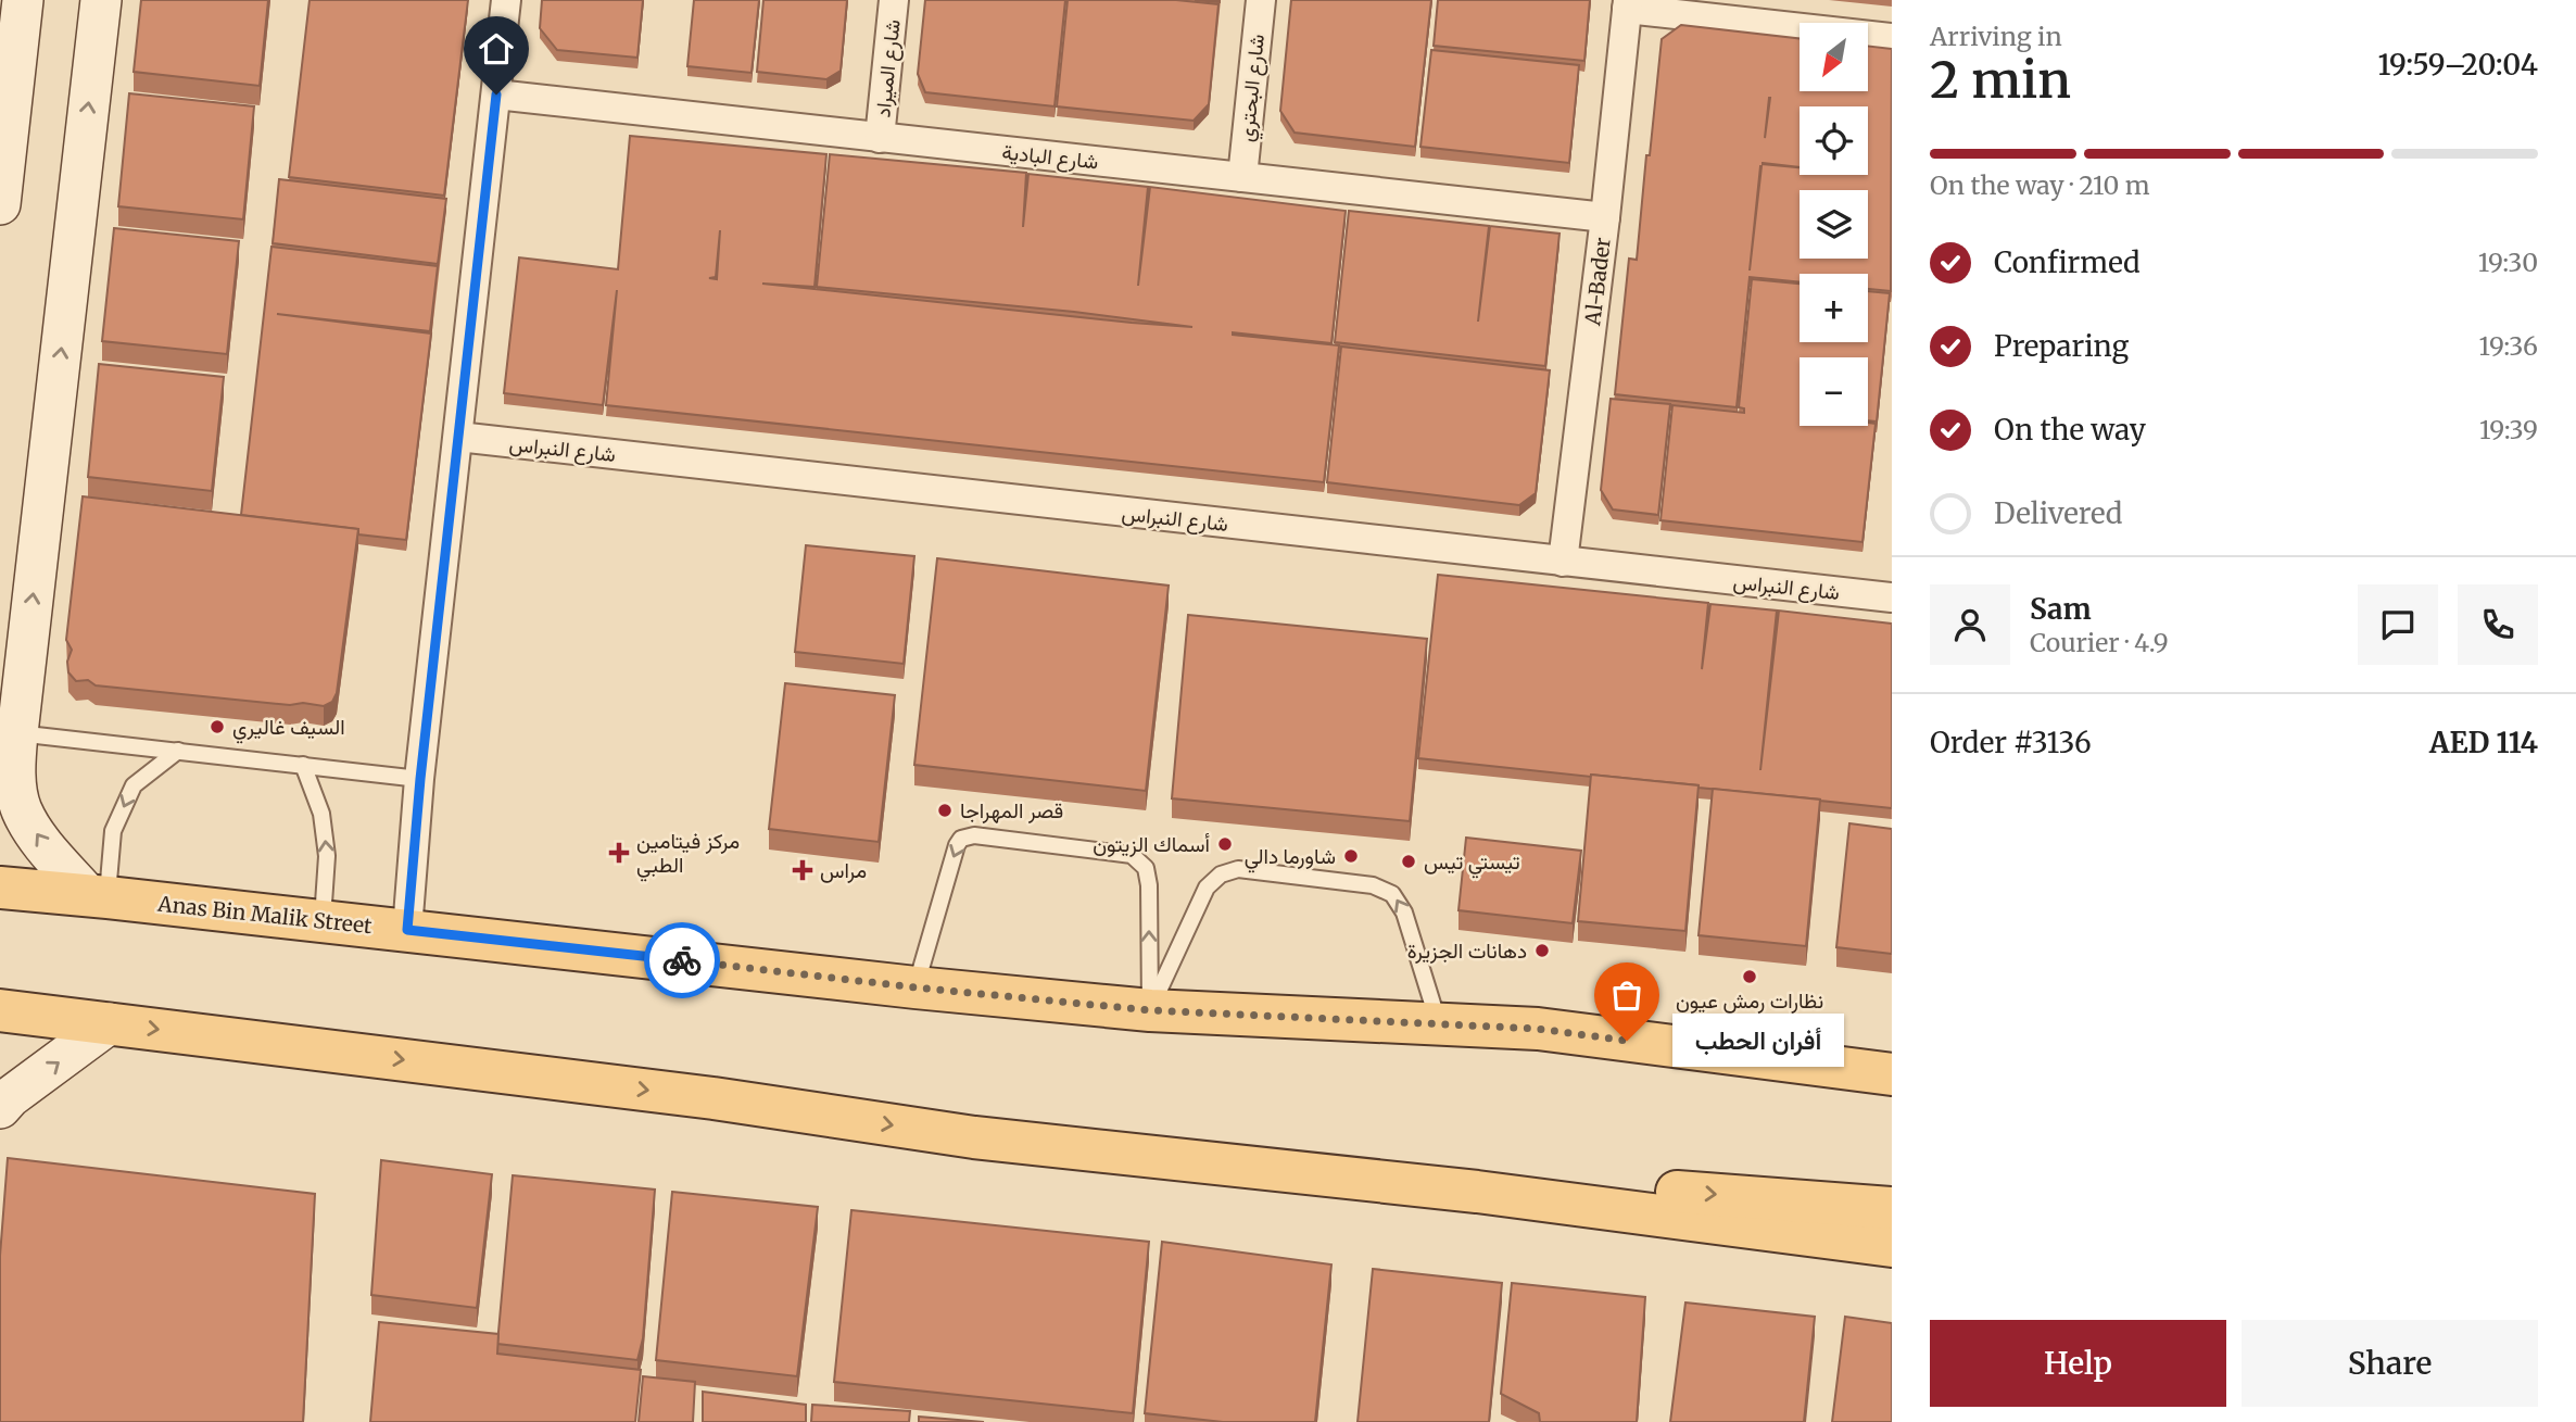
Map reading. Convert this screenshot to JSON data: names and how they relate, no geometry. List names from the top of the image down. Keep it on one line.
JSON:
{"streets":{"main road":["Anas Bin Malik Street"],"street":["شارع الميراد","شارع البحتري","شارع البادية","Al-Bader","شارع النبراس"]},"crossings":[["شارع الميراد","شارع البادية"],["شارع البحتري","شارع البادية"],["شارع البادية","Al-Bader"],["Al-Bader","شارع النبراس"]],"places":{"other":["السيف غاليري","قصر المهراجا","أسماك الزيتون","شاورما دالي","تيستي تيس","دهانات الجزيرة","نظارات رمش عيون","أفران الحطب"],"health":["مركز فيتامين الطبي","مراس"]},"north":"bottom left","page":{"heading":["2 min","Arriving in","19:59–20:04"],"panel":["Sam","Courier · 4.9","Order #3136","AED 114"],"map_buttons":["+","−"],"bar":"On the way · 210 m","list":[["Confirmed","19:30"],["Preparing","19:36"],["On the way","19:39"],"Delivered"],"bubble":"أفران الحطب","buttons":["Help","Share"]}}
